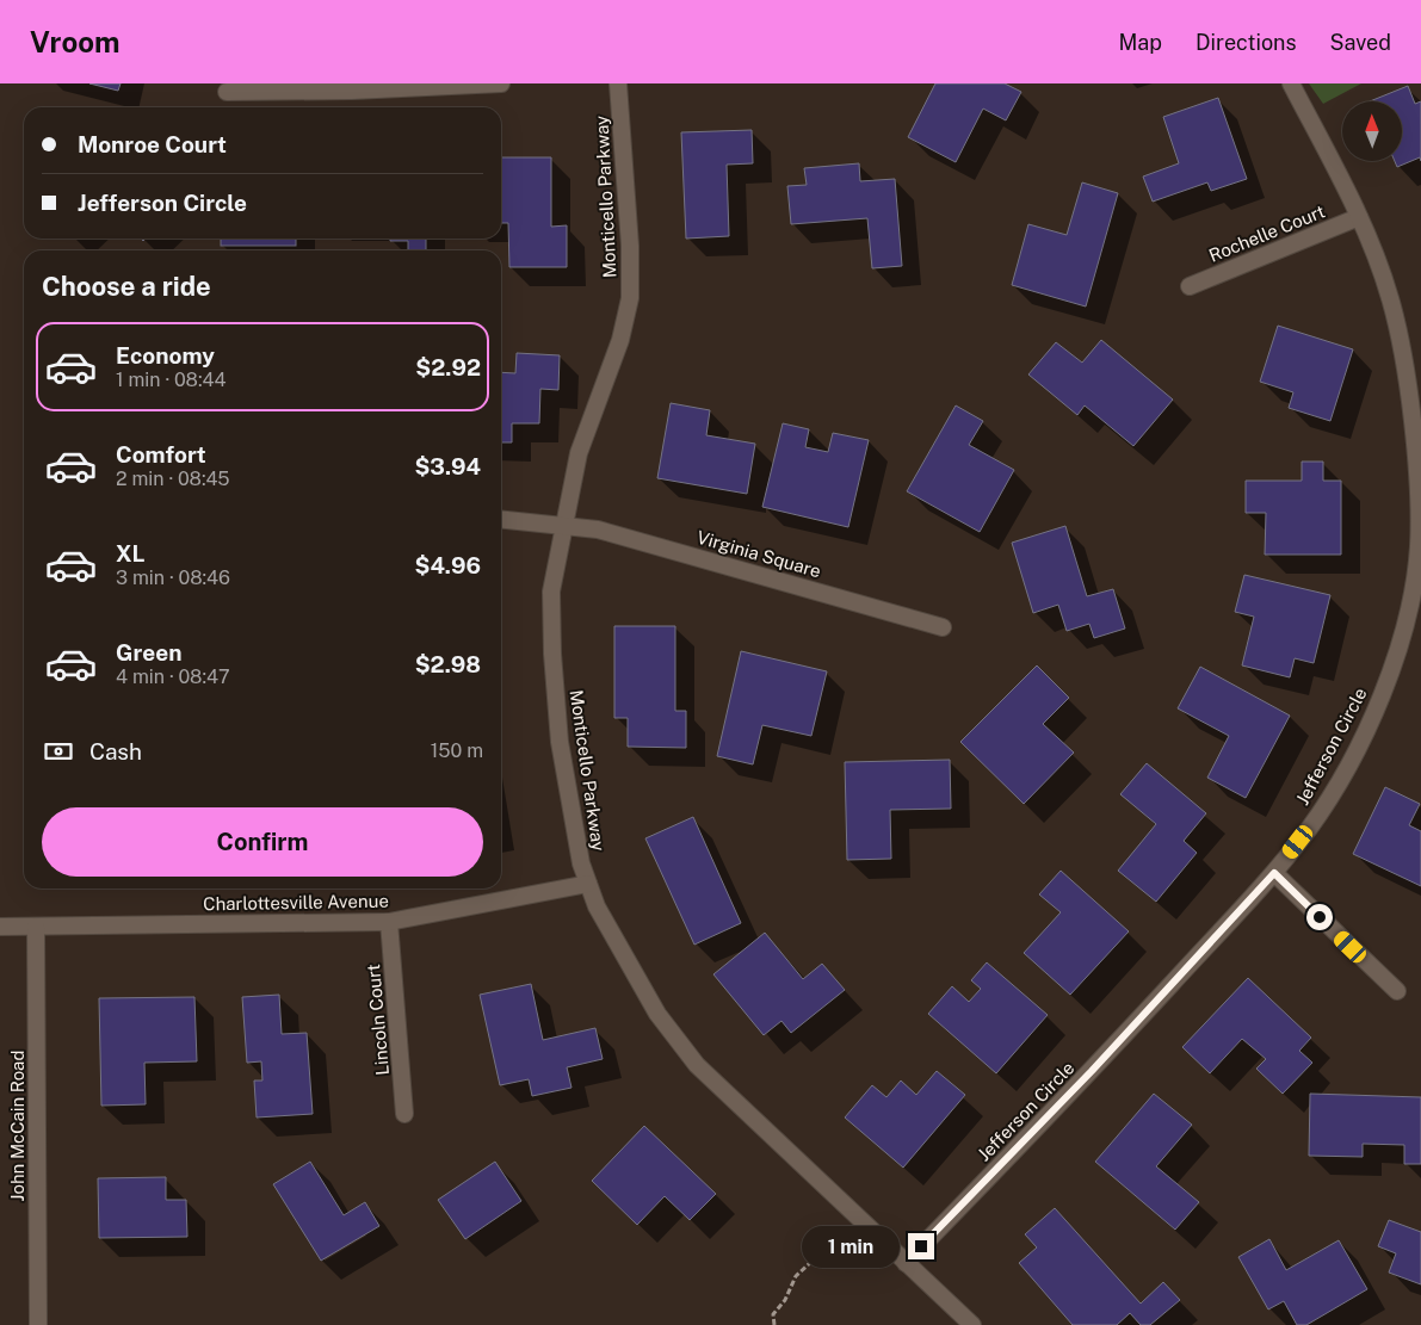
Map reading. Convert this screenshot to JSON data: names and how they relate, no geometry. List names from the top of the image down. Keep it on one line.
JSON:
{"streets":{"street":["Monticello Parkway","Rochelle Court","Virginia Square","Jefferson Circle","Charlottesville Avenue","Lincoln Court","John McCain Road"]},"crossings":[["Monticello Parkway","Virginia Square"],["Monticello Parkway","Jefferson Circle"],["Monticello Parkway","Charlottesville Avenue"],["Rochelle Court","Jefferson Circle"],["Charlottesville Avenue","Lincoln Court"],["Charlottesville Avenue","John McCain Road"]],"north":"top","page":{"header":"Vroom","nav":["Map","Directions","Saved"],"banner":["Monroe Court","Jefferson Circle"],"heading":"Choose a ride","list":[{"name":"Economy","note":"1 min · 08:44","value":"$2.92"},{"name":"Comfort","note":"2 min · 08:45","value":"$3.94"},{"name":"XL","note":"3 min · 08:46","value":"$4.96"},{"name":"Green","note":"4 min · 08:47","value":"$2.98"}],"pay":["Cash","150 m"],"buttons":"Confirm","bubble":"1 min"}}
